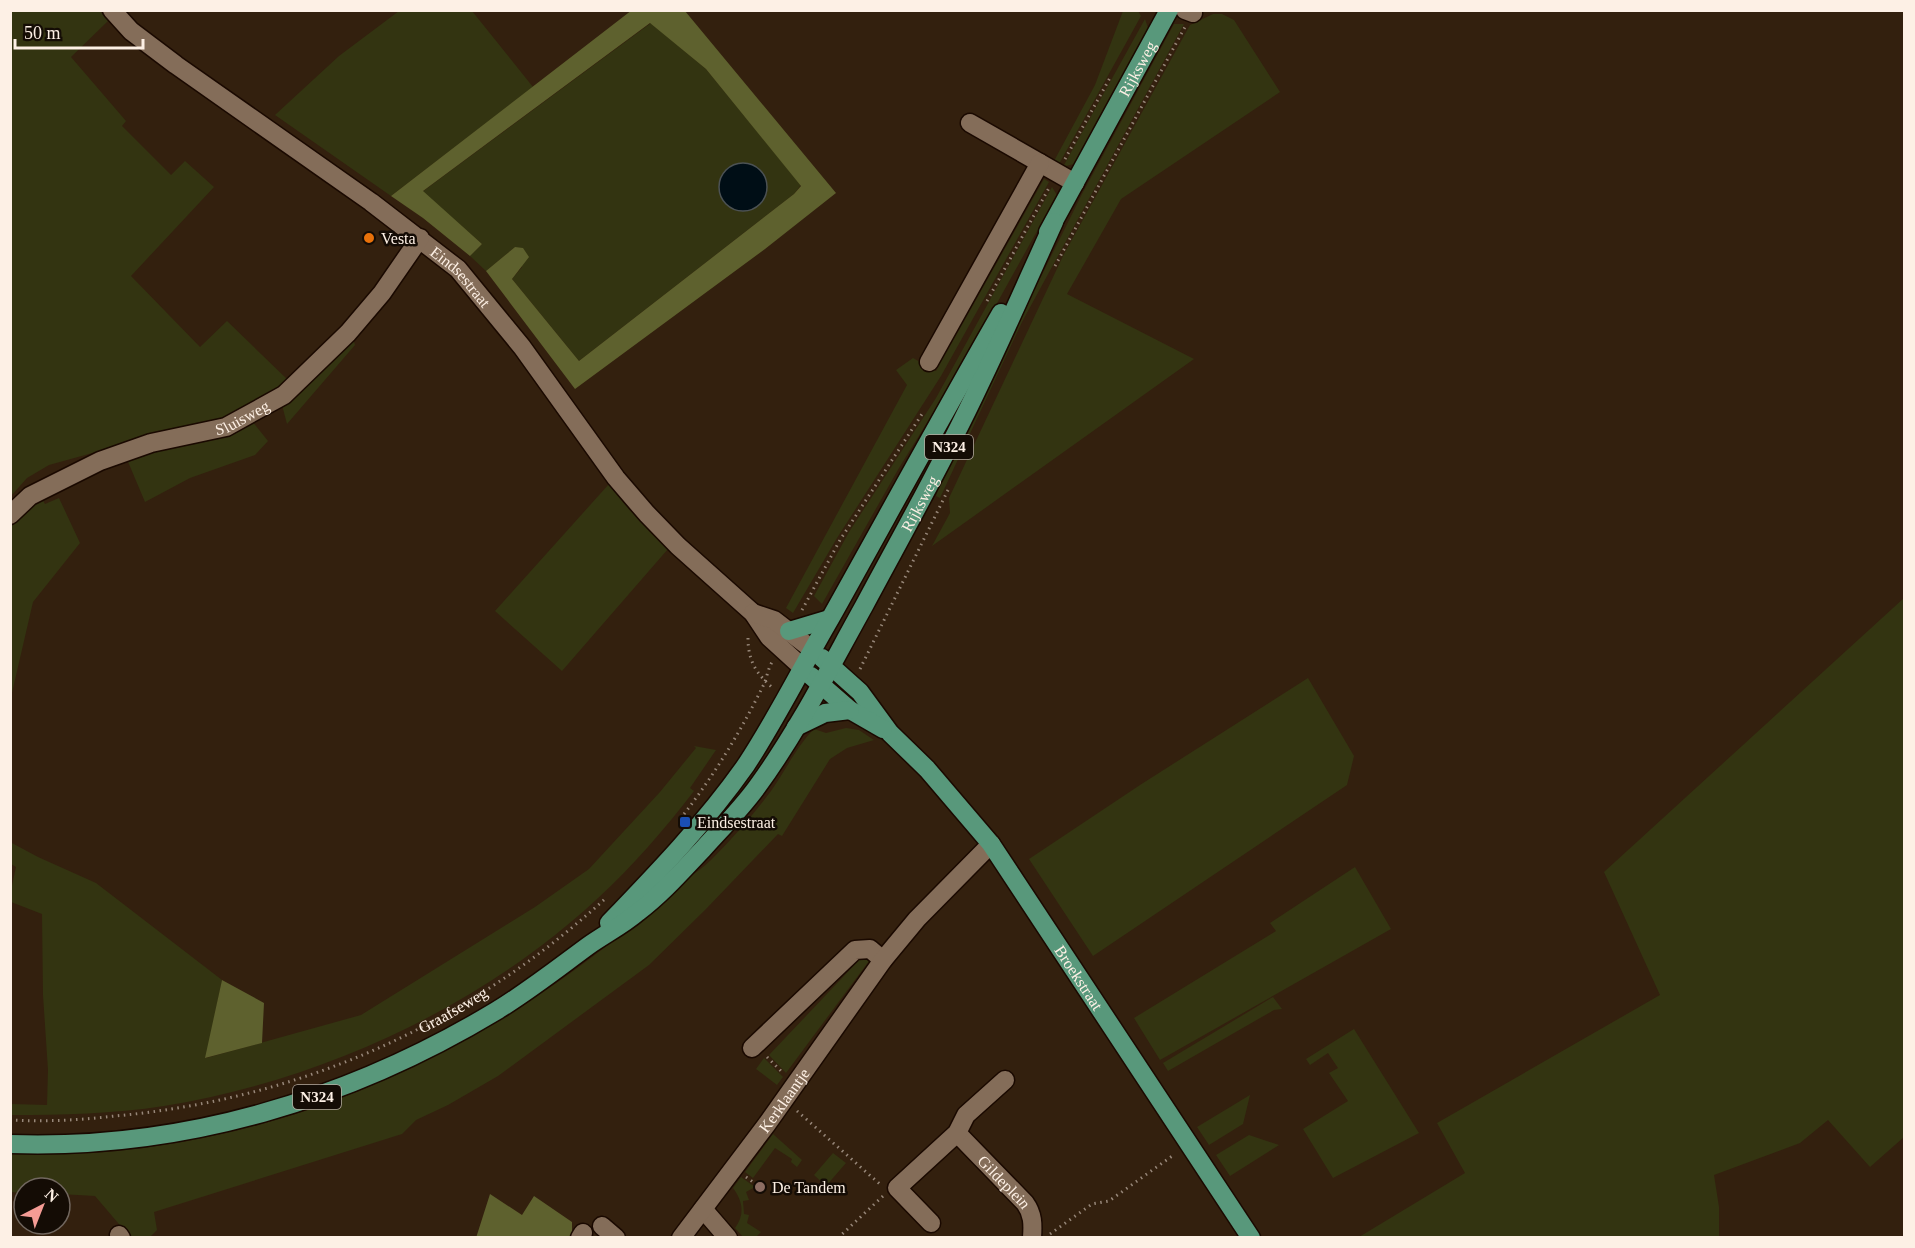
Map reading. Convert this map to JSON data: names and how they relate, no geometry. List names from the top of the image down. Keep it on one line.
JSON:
{"streets":{"main road":["Rijksweg","N324","Broekstraat","Graafseweg"],"street":["Eindsestraat","Sluisweg","Kerklaantje","Gildeplein"]},"crossings":[["Rijksweg","Eindsestraat"],["Rijksweg","Broekstraat"],["Rijksweg","Graafseweg"],["Eindsestraat","Sluisweg"],["Eindsestraat","Broekstraat"],["Eindsestraat","Graafseweg"],["Broekstraat","Graafseweg"],["Broekstraat","Kerklaantje"]],"places":{"other":["Vesta","De Tandem"],"transit":["Eindsestraat"]},"scale_bar":"50 m","north":"top right"}
